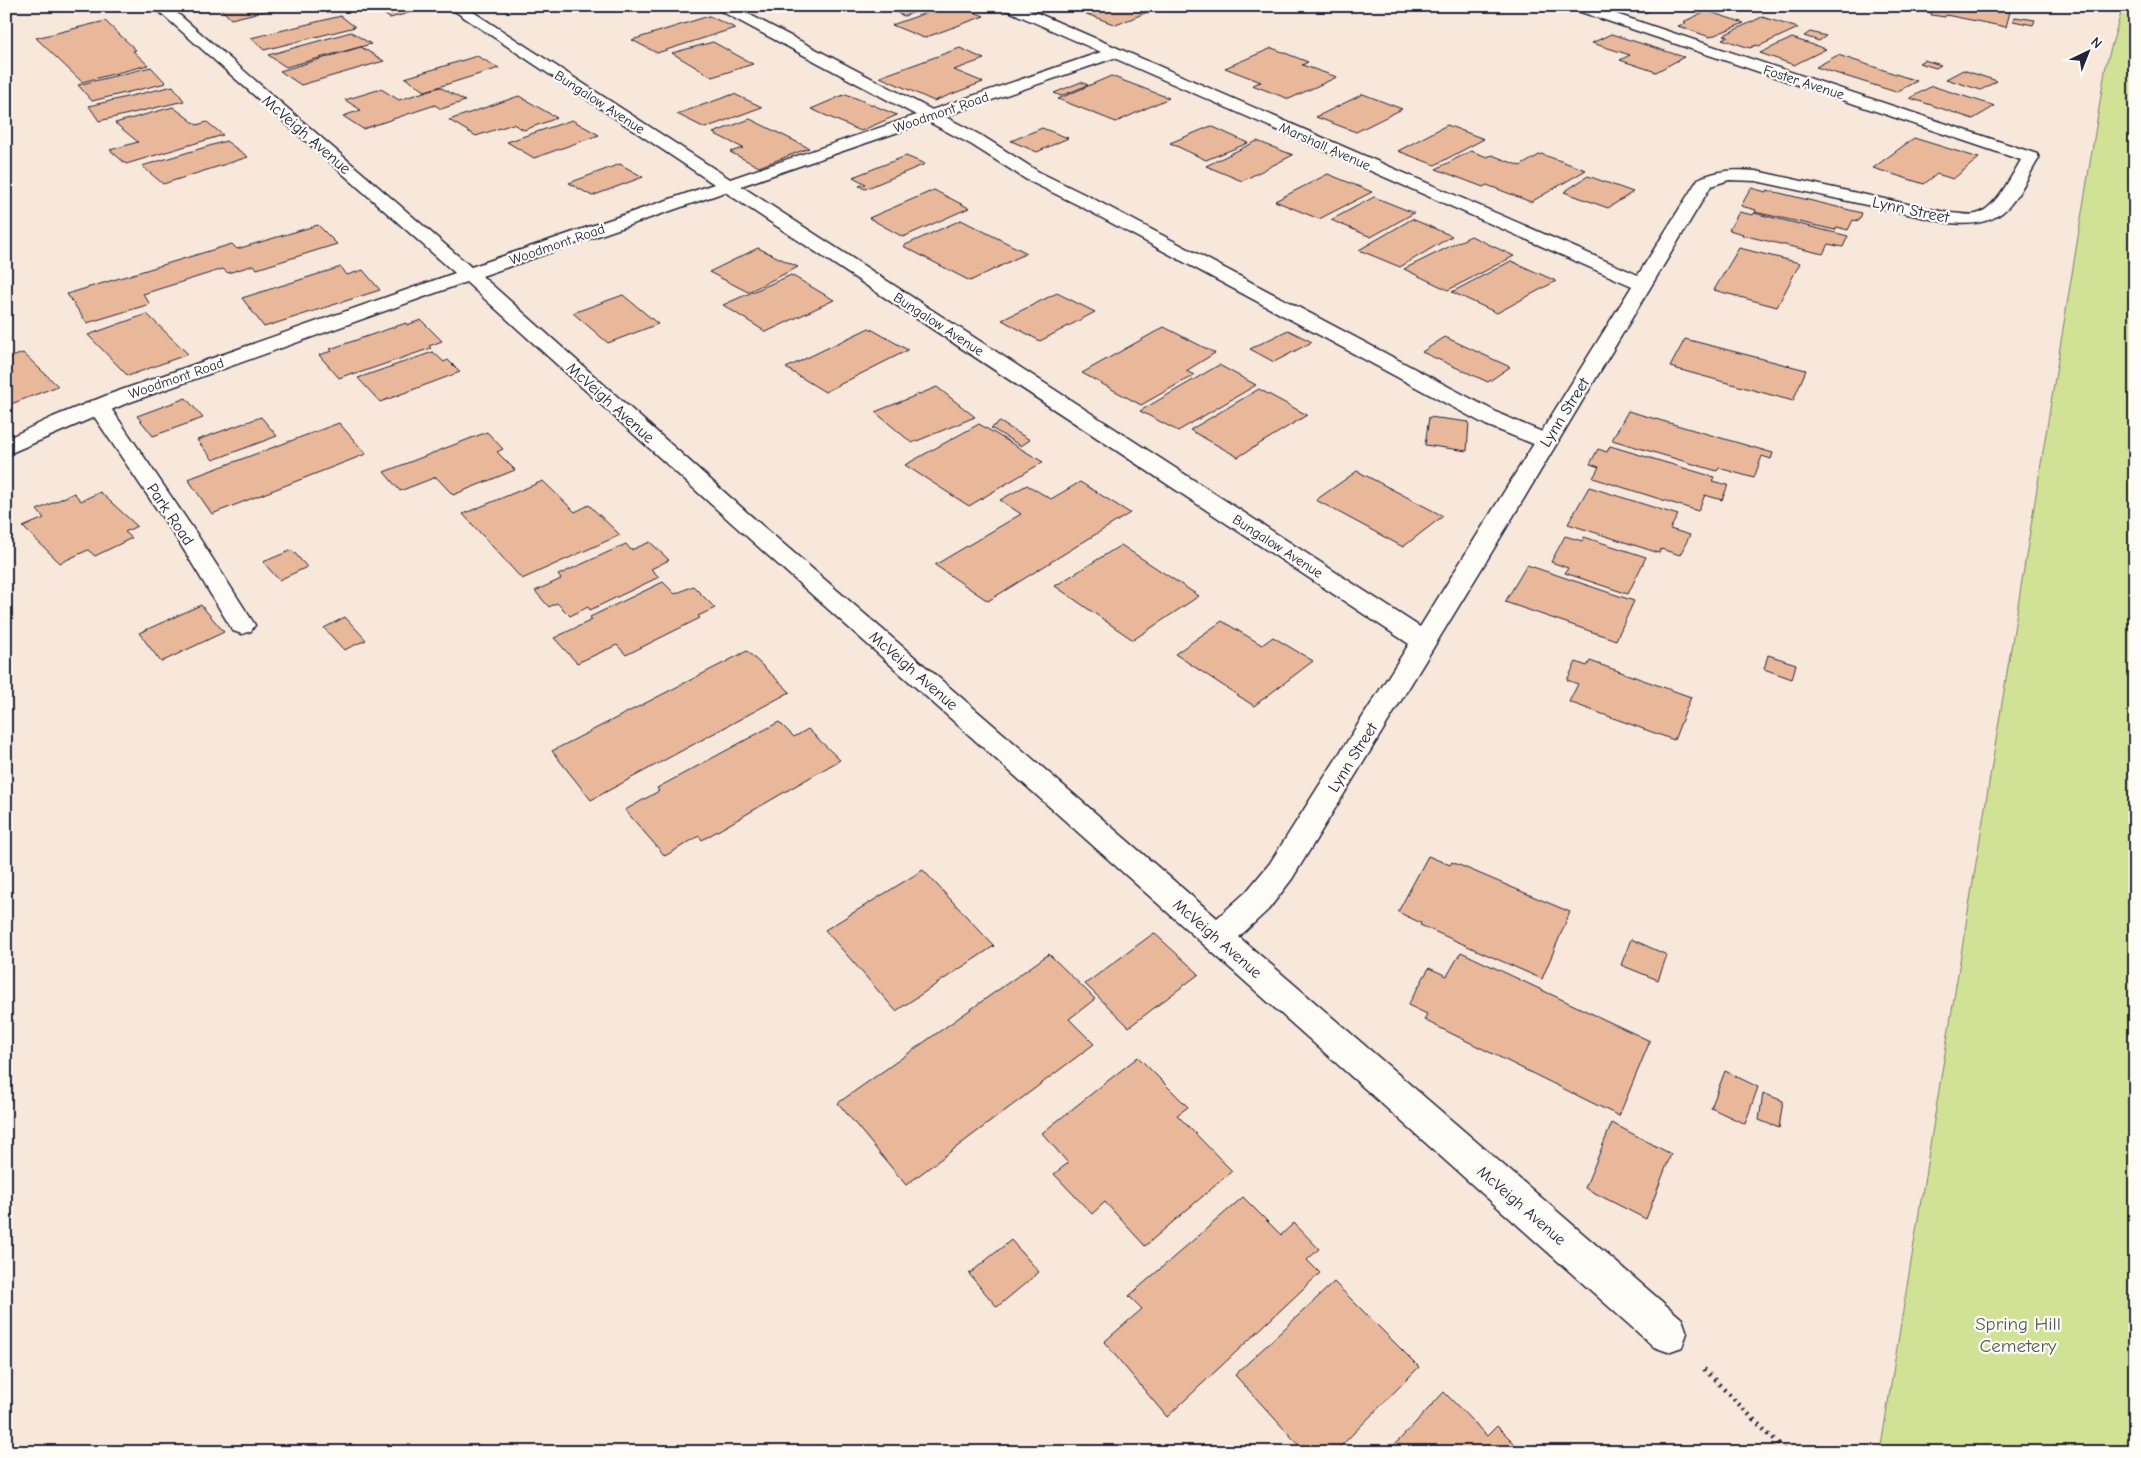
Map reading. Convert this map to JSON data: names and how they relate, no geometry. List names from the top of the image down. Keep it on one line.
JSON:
{"streets":{"street":["Foster Avenue","Bungalow Avenue","Woodmont Road","McVeigh Avenue","Marshall Avenue","Lynn Street","Park Road"]},"crossings":[["Foster Avenue","Lynn Street"],["Bungalow Avenue","Woodmont Road"],["Bungalow Avenue","Lynn Street"],["Woodmont Road","McVeigh Avenue"],["Woodmont Road","Marshall Avenue"],["Woodmont Road","Park Road"],["McVeigh Avenue","Lynn Street"],["Marshall Avenue","Lynn Street"]],"parks":["Spring Hill Cemetery"],"north":"top right"}
